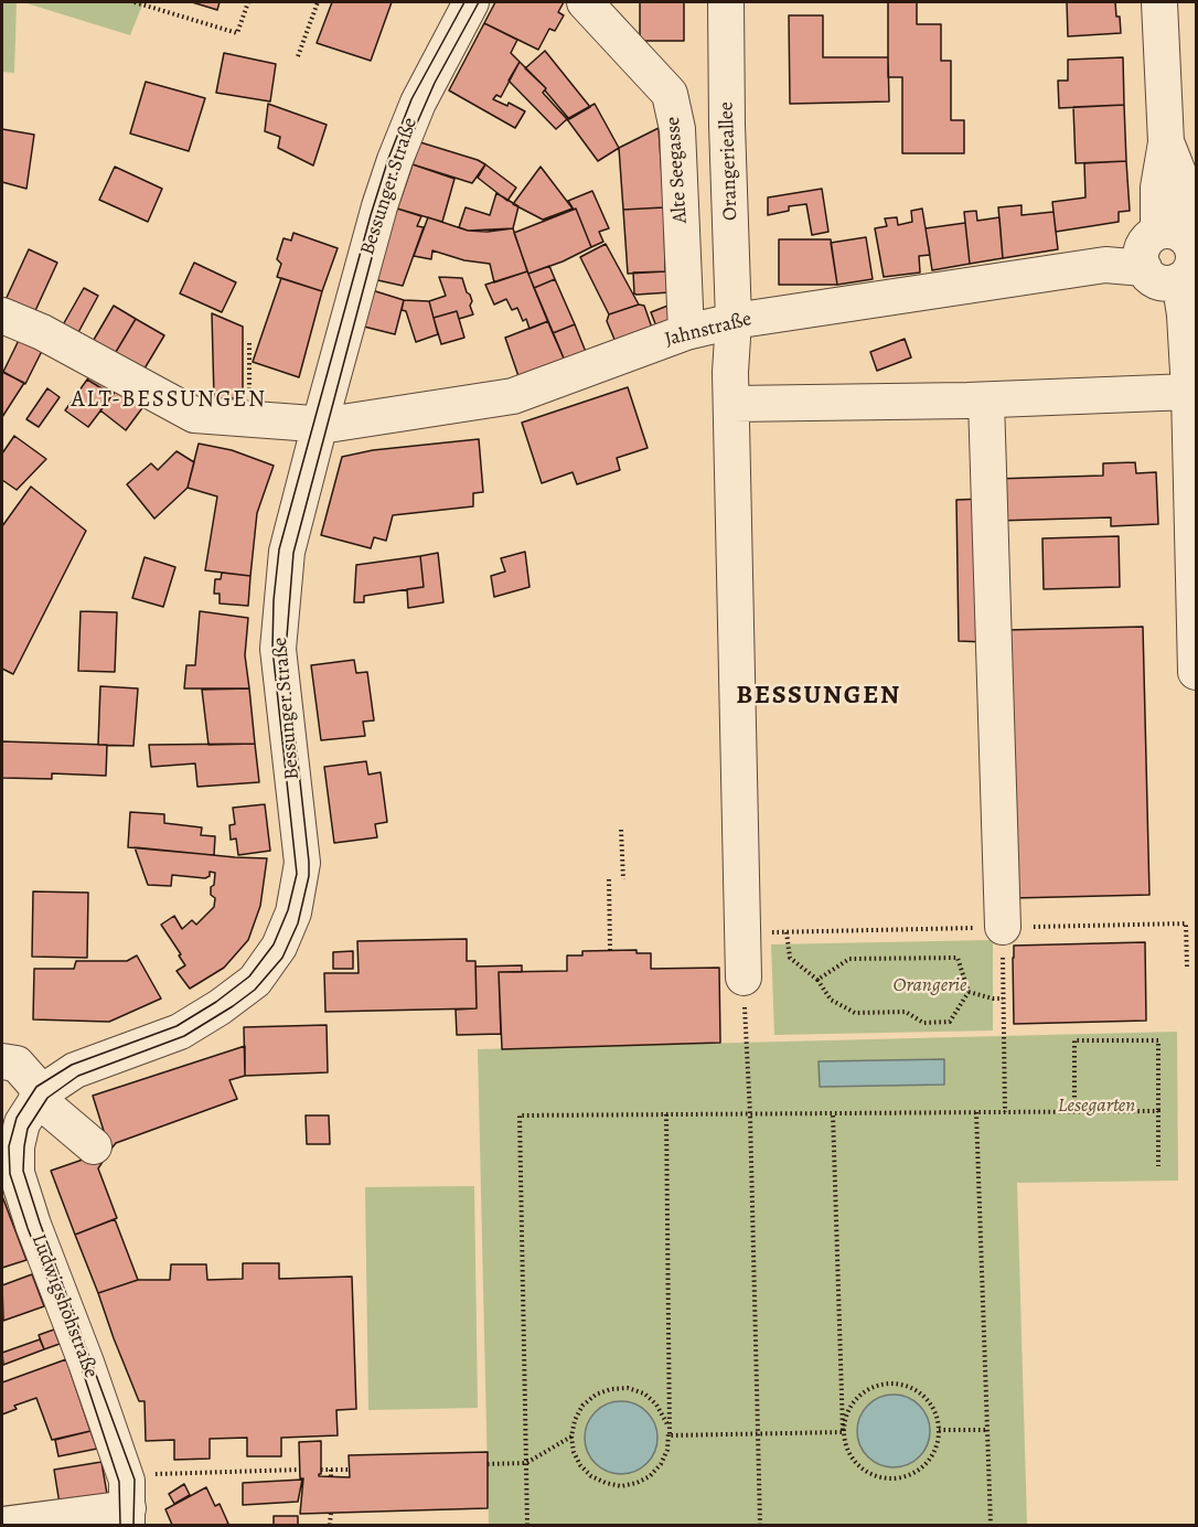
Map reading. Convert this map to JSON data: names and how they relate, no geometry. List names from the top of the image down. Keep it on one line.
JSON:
{"streets":{"street":["Orangerieallee","Alte Seegasse","Bessunger Straße","Jahnstraße","Ludwigshöhstraße"]},"crossings":[["Orangerieallee","Jahnstraße"],["Alte Seegasse","Jahnstraße"],["Bessunger Straße","Jahnstraße"],["Bessunger Straße","Ludwigshöhstraße"]],"districts":["ALT-BESSUNGEN","BESSUNGEN"],"parks":["Orangerie","Lesegarten"]}
